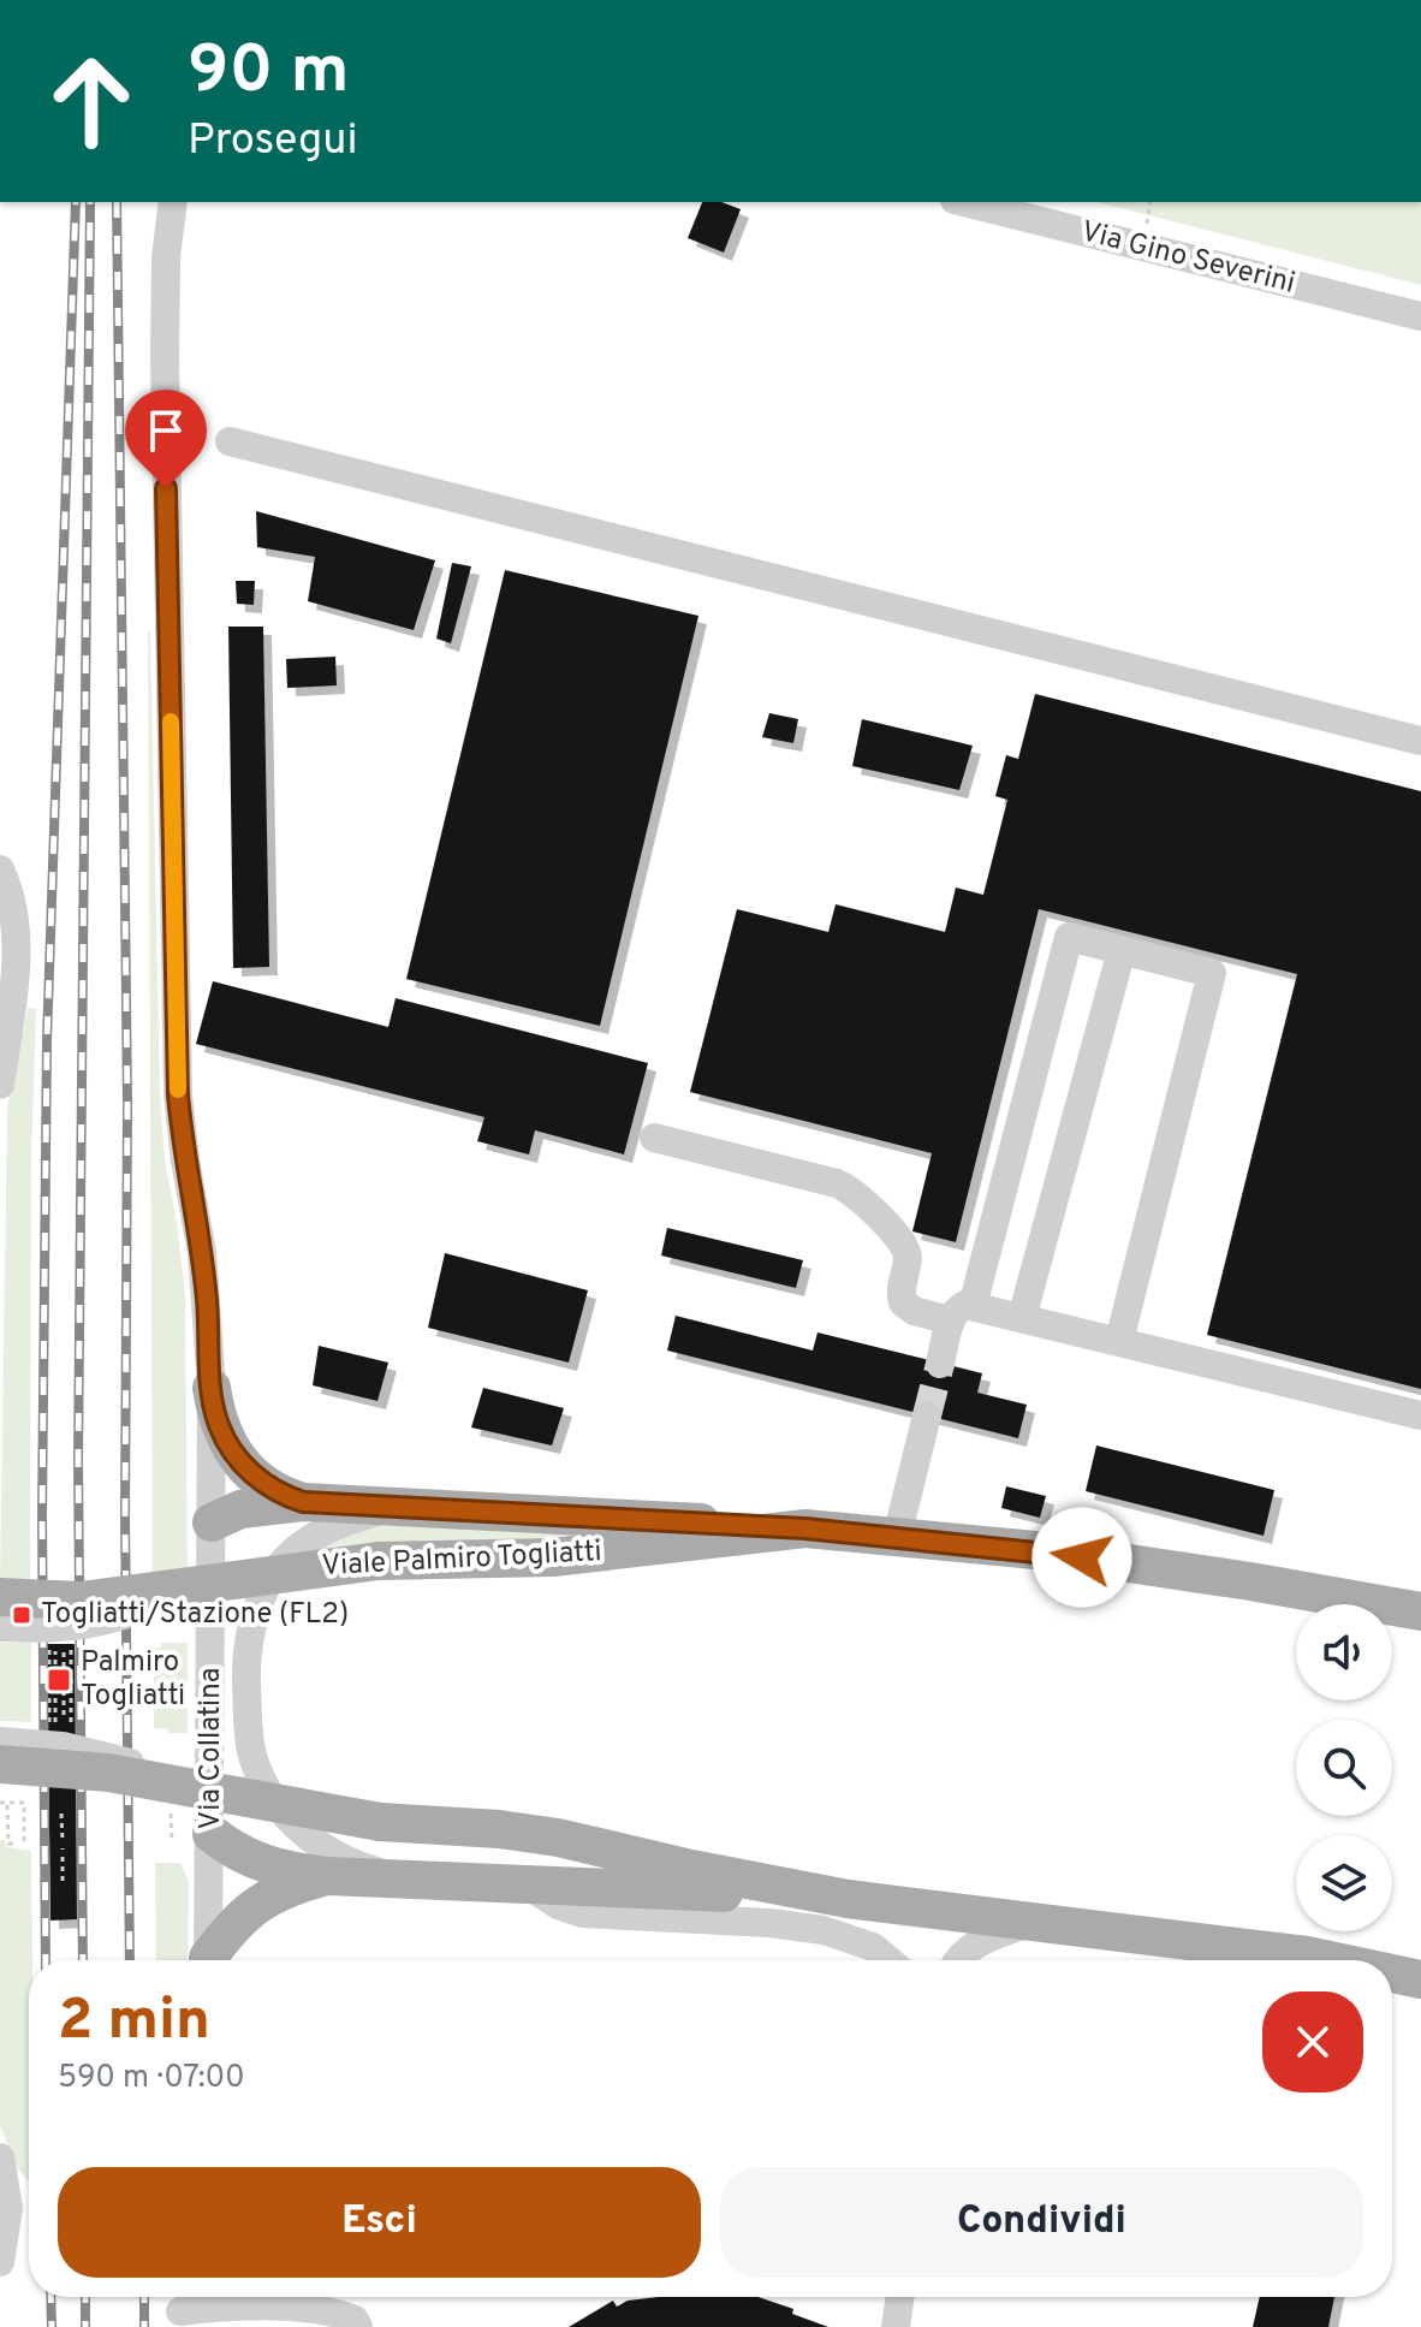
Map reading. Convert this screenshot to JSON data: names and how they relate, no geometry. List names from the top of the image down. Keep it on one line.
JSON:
{"streets":{"main road":["Viale Palmiro Togliatti"],"street":["Via Gino Severini","Via Collatina"]},"places":{"transit":["Togliatti/Stazione (FL2)","Palmiro Togliatti"]},"page":{"turn":["90 m","Prosegui"],"heading":["2 min","590 m · 07:00"],"buttons":["Esci","Condividi"]}}
